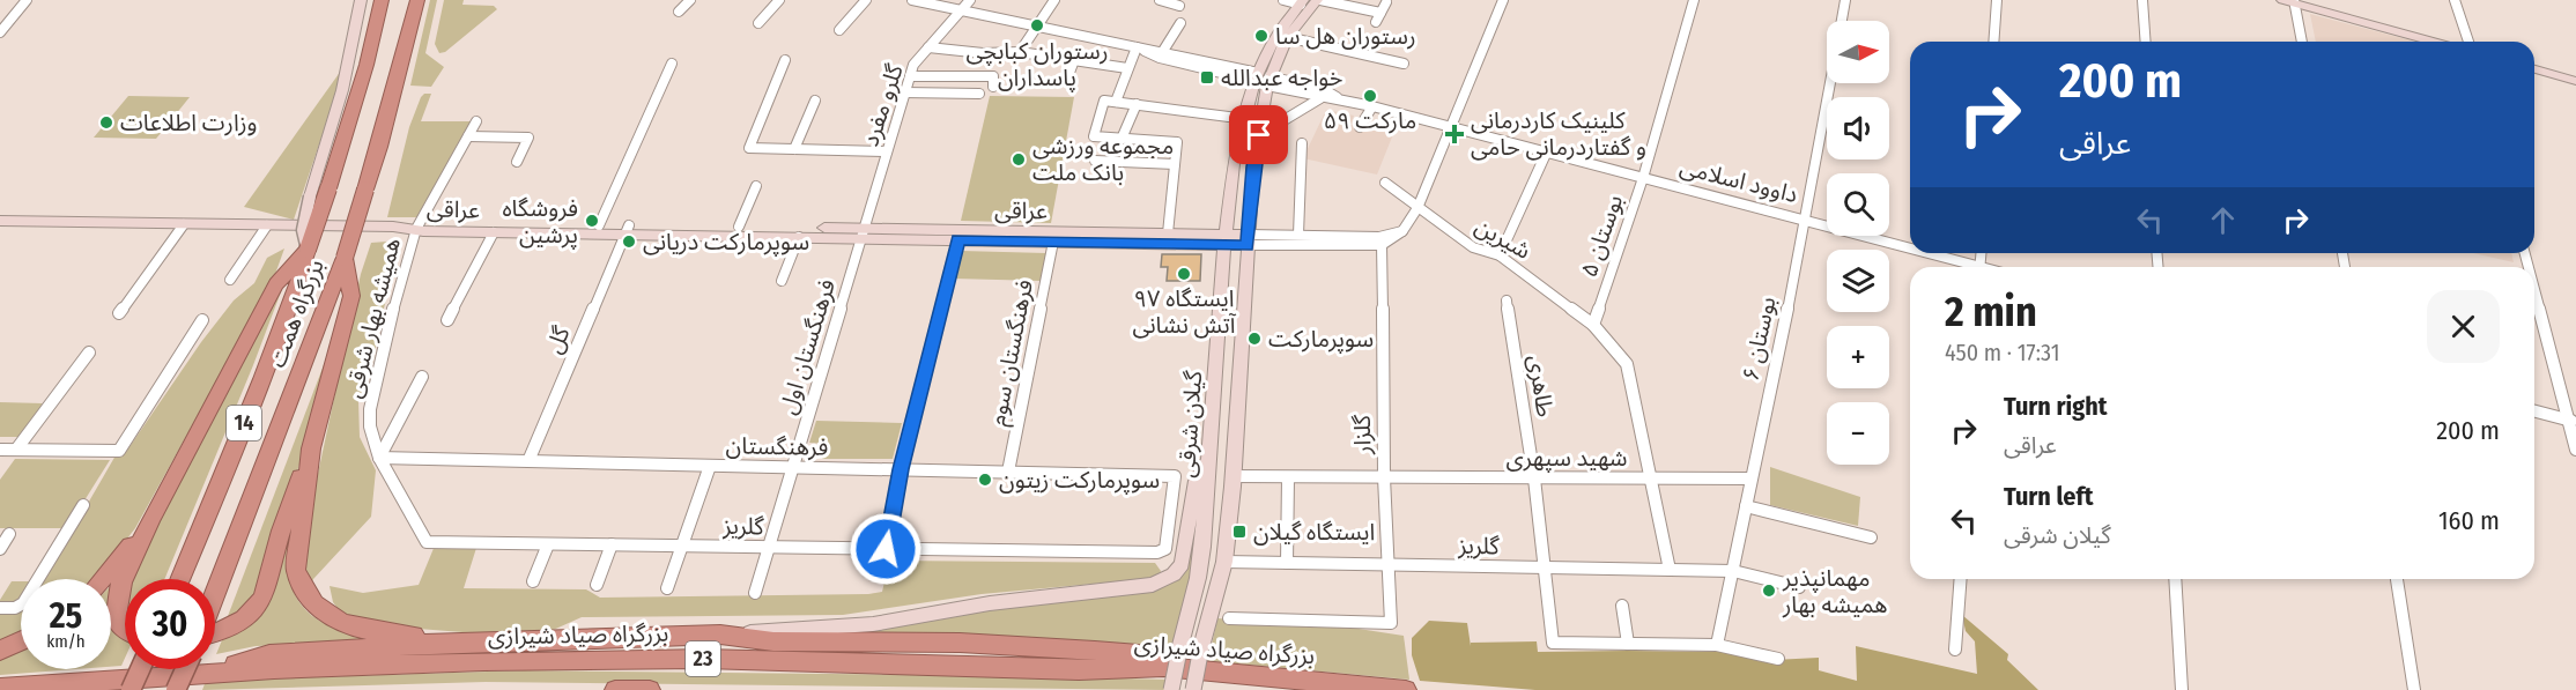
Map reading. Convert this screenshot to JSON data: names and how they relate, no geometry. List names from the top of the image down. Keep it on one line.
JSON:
{"streets":{"highway":["بزرگراه همت","14","بزرگراه صیاد شیرازی","23"],"main road":["عراقی","گیلان شرقی"],"street":["گلرو مفرد","داوود اسلامی","بوستان ۵","شیرین","همیشه بهار شرقی","بوستان ۶","گل","فرهنگستان اول","فرهنگستان سوم","طاهری","گلزار","فرهنگستان","شهید سپهری","گلریز"]},"crossings":[["گلرو مفرد","داوود اسلامی"],["گلرو مفرد","عراقی"],["گلرو مفرد","فرهنگستان اول"],["داوود اسلامی","بوستان ۵"],["داوود اسلامی","بوستان ۶"],["داوود اسلامی","گیلان شرقی"],["عراقی","همیشه بهار شرقی"],["عراقی","گل"],["عراقی","فرهنگستان اول"],["عراقی","فرهنگستان سوم"],["عراقی","گیلان شرقی"],["بوستان ۵","شیرین"],["شیرین","شهید سپهری"],["همیشه بهار شرقی","فرهنگستان"],["همیشه بهار شرقی","گلریز"],["بوستان ۶","شهید سپهری"],["بوستان ۶","گلریز"],["گل","فرهنگستان"],["فرهنگستان اول","فرهنگستان"],["فرهنگستان اول","گلریز"],["فرهنگستان سوم","فرهنگستان"],["طاهری","شهید سپهری"],["طاهری","گلریز"],["گیلان شرقی","شهید سپهری"],["گیلان شرقی","گلریز"],["گلزار","شهید سپهری"],["گلزار","گلریز"],["فرهنگستان","گلریز"]],"places":{"other":["رستوران کبابچی پاسداران","رستوران هل سا","مارکت ۵۹","وزارت اطلاعات","مجموعه ورزشی بانک ملت","فروشگاه پرشین","سوپرمارکت دریانی","ایستگاه ۹۷ آتش نشانی","سوپرمارکت","سوپرمارکت زیتون","مهمانپذیر همیشه بهار"],"transit":["خواجه عبدالله","ایستگاه گیلان"],"health":["کلینیک کاردرمانی و گفتاردرمانی حامی"]},"north":"right","page":{"map_buttons":["+","−"],"turn":["200 m","عراقی"],"heading":["2 min","450 m · 17:31"],"list":[{"name":"Turn right","note":"عراقی","value":"200 m"},{"name":"Turn left","note":"گیلان شرقی","value":"160 m"}],"speed":"25 km/h","limit":"30"}}
